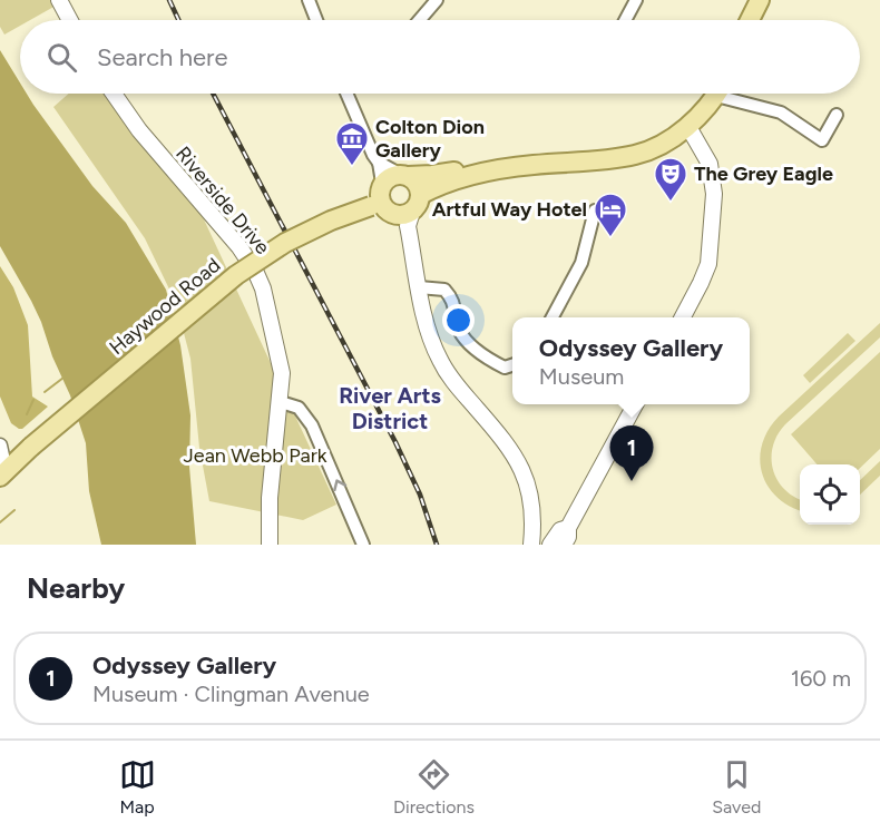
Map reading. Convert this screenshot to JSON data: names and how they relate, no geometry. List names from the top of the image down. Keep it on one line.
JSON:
{"streets":{"main road":["Riverside Drive","Haywood Road"]},"districts":["River Arts District"],"parks":["Jean Webb Park"],"places":{"museum":["Colton Dion Gallery"],"theatre":["The Grey Eagle"],"hotel":["Artful Way Hotel"]},"page":{"search":"Search here","popup":["Odyssey Gallery","Museum"],"pins":"1","heading":"Nearby","list":[{"mark":"1","name":"Odyssey Gallery","note":"Museum · Clingman Avenue","value":"160 m"}],"nav":["Map","Directions","Saved"]}}
